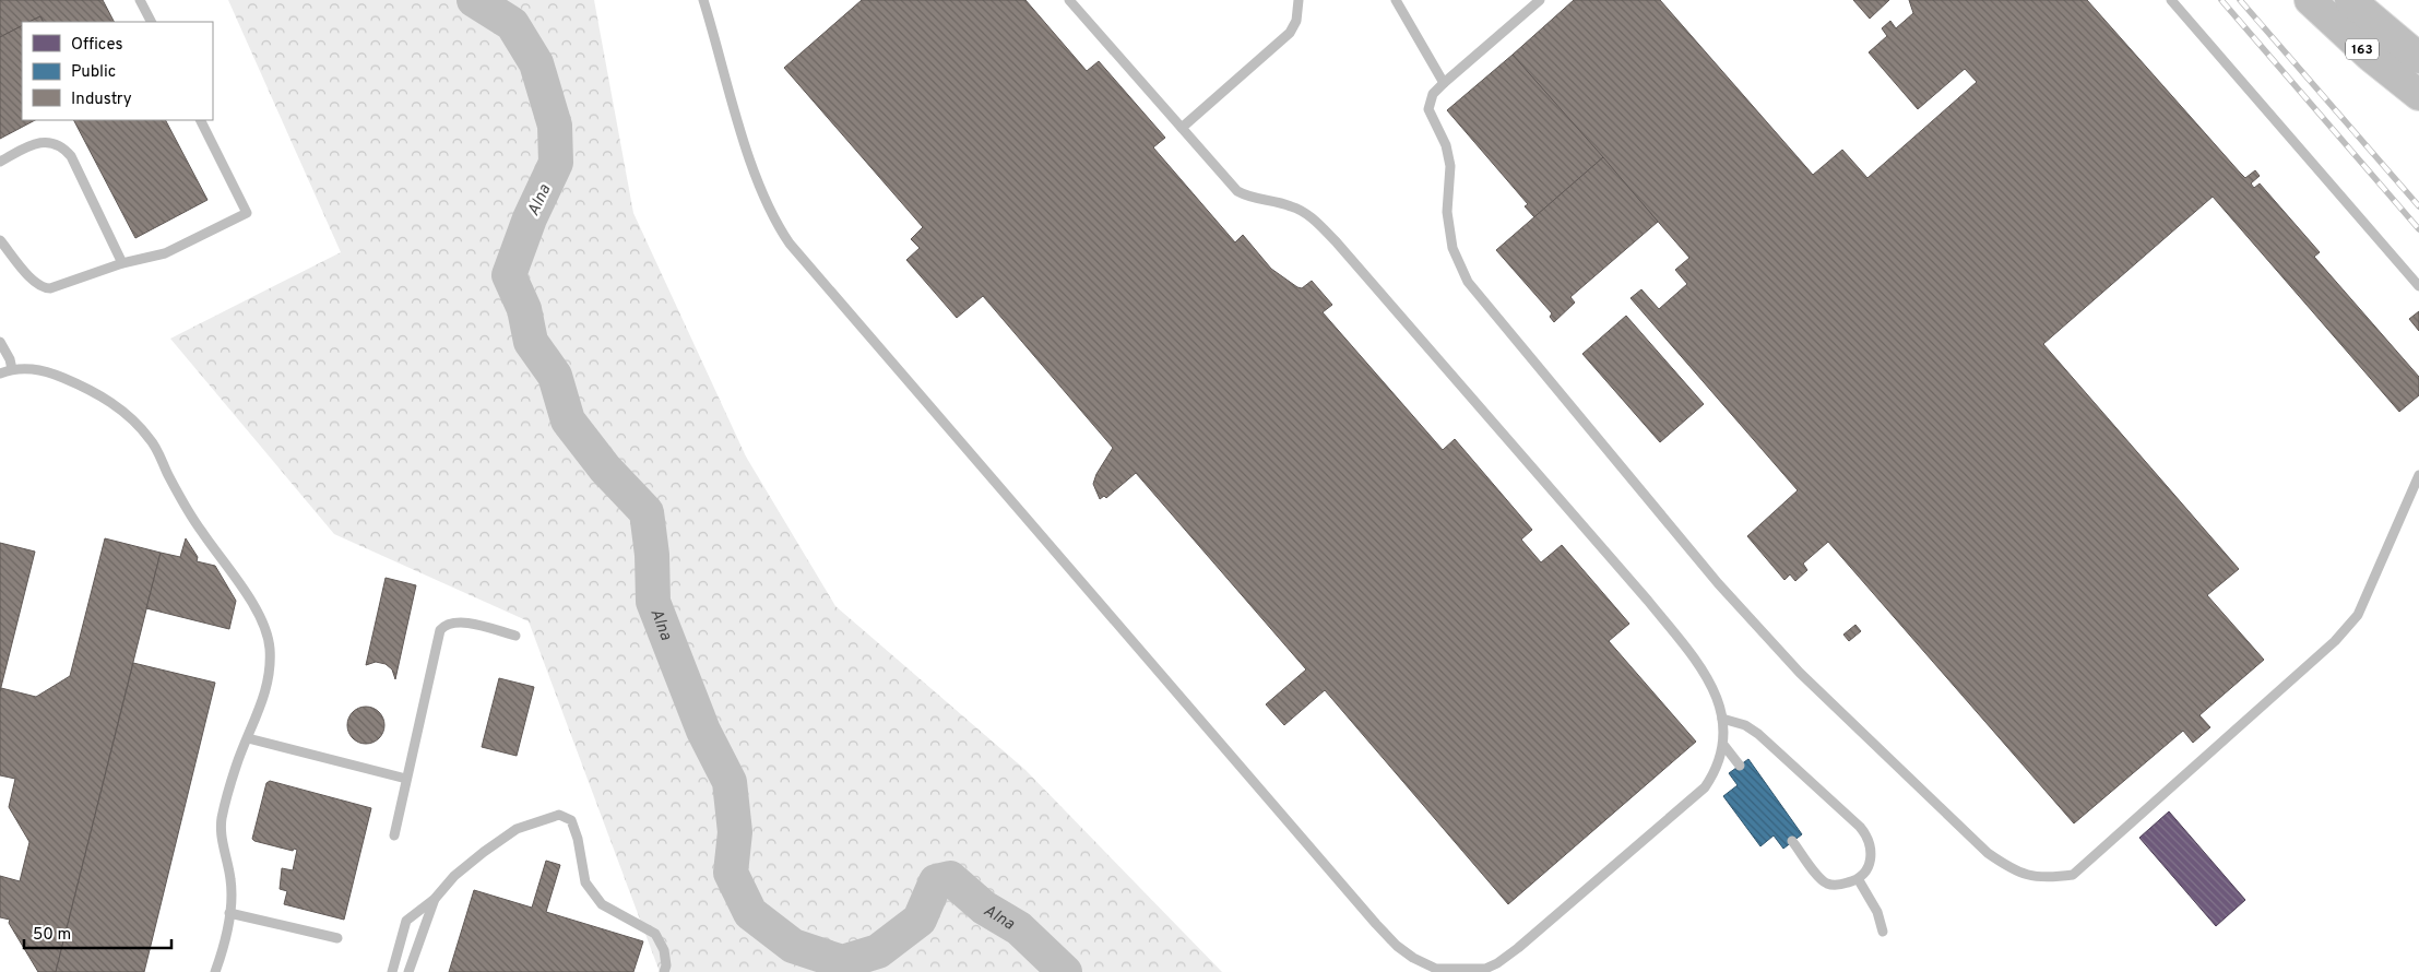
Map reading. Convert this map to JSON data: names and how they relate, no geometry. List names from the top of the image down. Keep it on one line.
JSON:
{"streets":{"highway":["163"]},"water":["Alna"],"legend":["Offices","Public","Industry"],"scale_bar":"50 m"}
